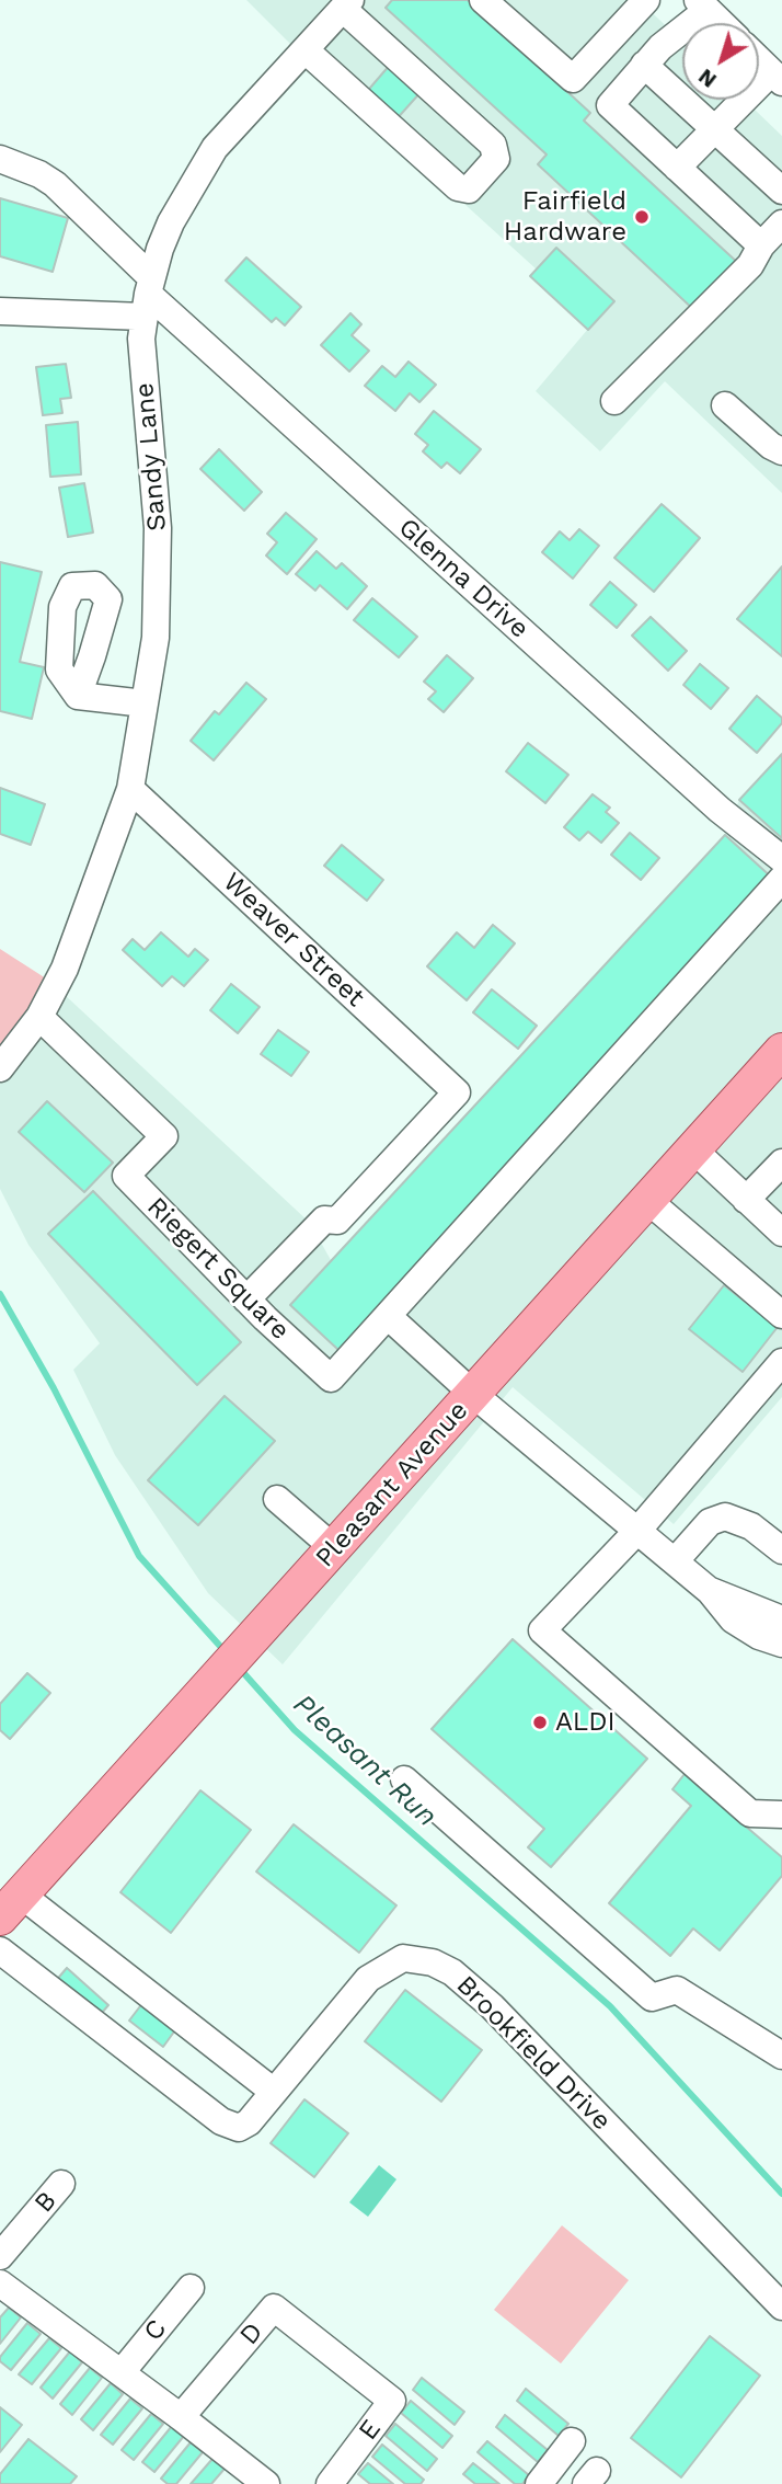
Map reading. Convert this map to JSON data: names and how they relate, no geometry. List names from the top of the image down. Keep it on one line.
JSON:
{"streets":{"main road":["Pleasant Avenue"],"street":["Sandy Lane","Glenna Drive","Weaver Street","Riegert Square","Brookfield Drive","B","C","D","E"]},"crossings":[["Sandy Lane","Glenna Drive"],["Sandy Lane","Weaver Street"],["Sandy Lane","Riegert Square"],["Weaver Street","Riegert Square"],["D","E"]],"water":["Pleasant Run"],"places":["Fairfield Hardware","ALDI"],"north":"bottom left"}
